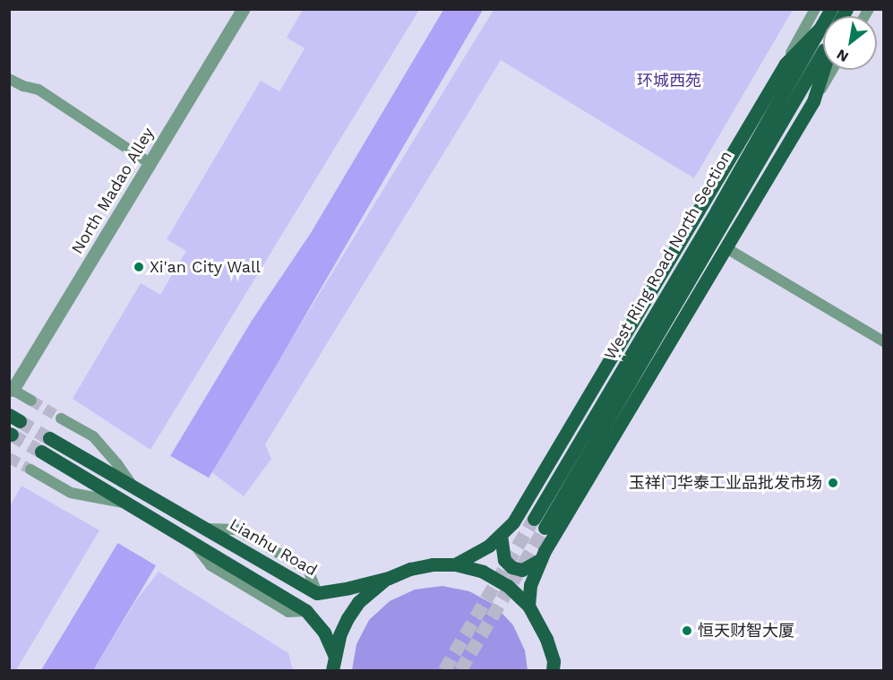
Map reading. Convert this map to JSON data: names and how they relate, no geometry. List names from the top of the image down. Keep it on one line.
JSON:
{"streets":{"main road":["West Ring Road North Section","Lianhu Road"],"street":["North Madao Alley"]},"parks":["环城西苑"],"places":["Xi'an City Wall","玉祥门华泰工业品批发市场","恒天财智大厦"],"north":"bottom left"}
